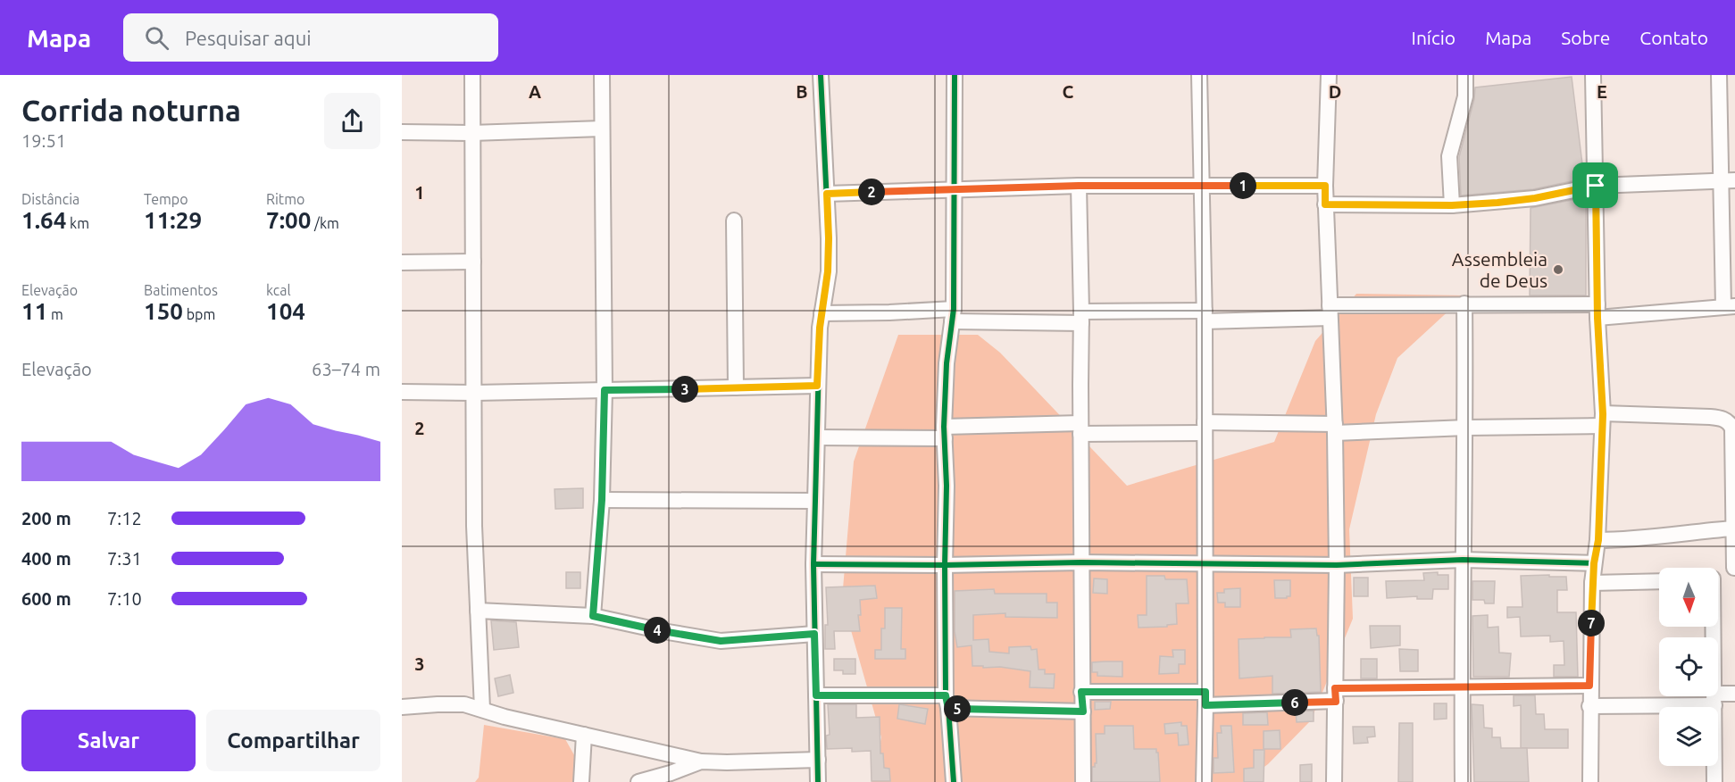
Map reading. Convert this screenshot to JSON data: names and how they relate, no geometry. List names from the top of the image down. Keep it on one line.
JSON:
{"places":["Assembleia de Deus"],"north":"bottom","page":{"header":"Mapa","search":"Pesquisar aqui","nav":["Início","Mapa","Sobre","Contato"],"heading":["Corrida noturna","19:51"],"stats":[["Distância","1.64 km"],["Tempo","11:29"],["Ritmo","7:00 /km"],["Elevação","11 m"],["Batimentos","150 bpm"],["kcal","104"]],"pins":["1","2","3","7","4","6","5"],"chart":["Elevação","63–74 m"],"list":[{"name":"200 m","note":"7:12"},{"name":"400 m","note":"7:31"},{"name":"600 m","note":"7:10"}],"buttons":["Salvar","Compartilhar"]},"grid":{"columns":["A","B","C","D","E"],"rows":["1","2","3"]}}
